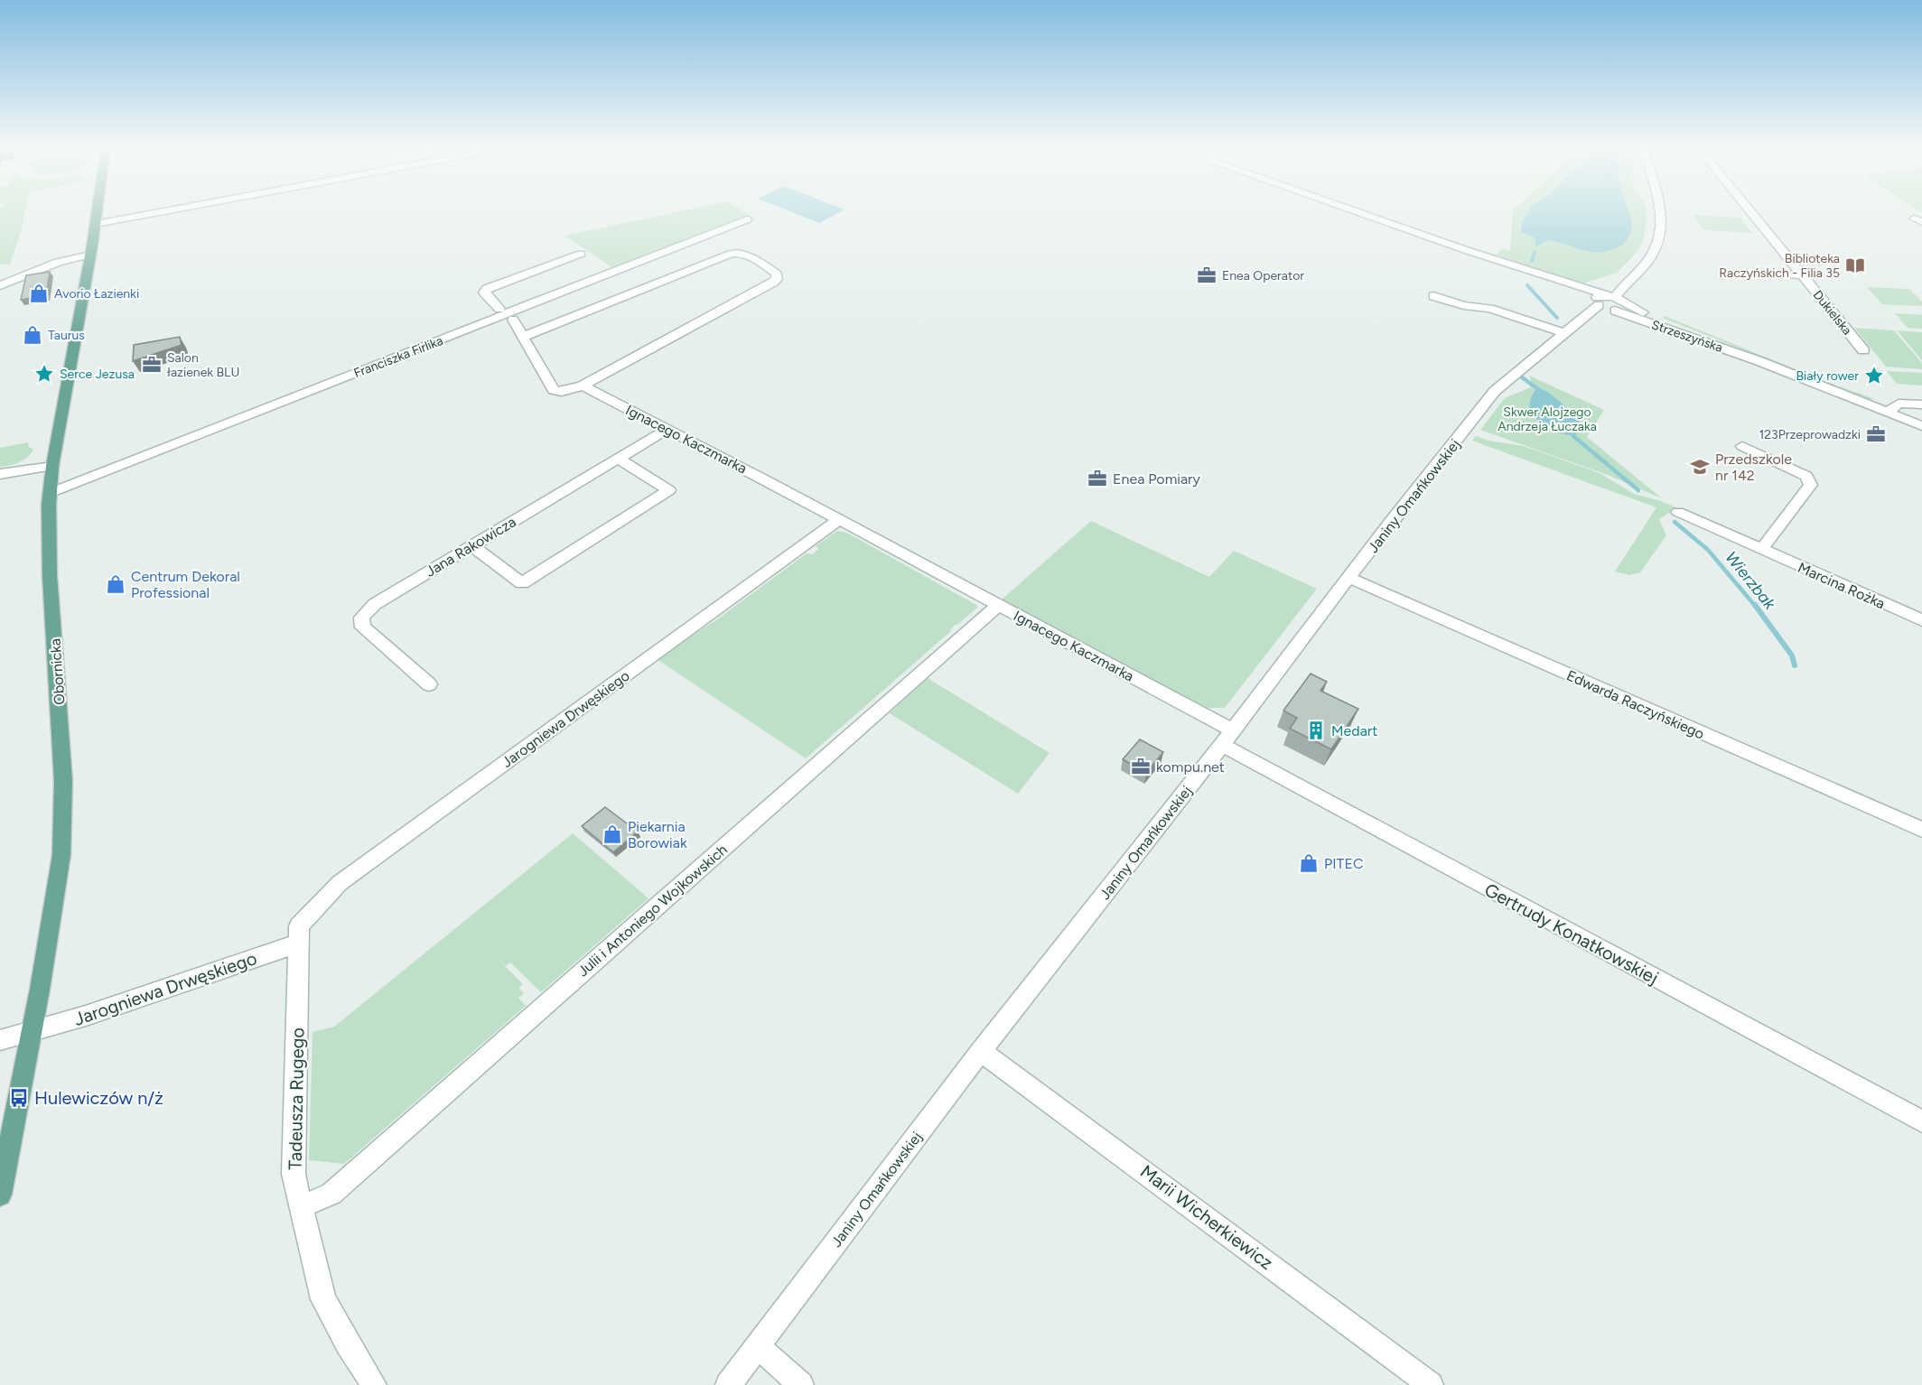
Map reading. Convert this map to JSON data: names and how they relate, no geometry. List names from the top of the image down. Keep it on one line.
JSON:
{"streets":{"main road":["Obornicka"],"street":["Dukielska","Strzeszyńska","Franciszka Firlika","Ignacego Kaczmarka","Janiny Omańkowskiej","Jana Rakowicza","Marcina Rożka","Edwarda Raczyńskiego","Jarogniewa Drwęskiego","Julii i Antoniego Wojkowskich","Gertrudy Konatkowskiej","Tadeusza Rugego","Marii Wicherkiewicz"]},"crossings":[["Strzeszyńska","Janiny Omańkowskiej"],["Franciszka Firlika","Obornicka"],["Ignacego Kaczmarka","Janiny Omańkowskiej"],["Ignacego Kaczmarka","Jana Rakowicza"],["Ignacego Kaczmarka","Jarogniewa Drwęskiego"],["Ignacego Kaczmarka","Julii i Antoniego Wojkowskich"],["Ignacego Kaczmarka","Gertrudy Konatkowskiej"],["Janiny Omańkowskiej","Edwarda Raczyńskiego"],["Janiny Omańkowskiej","Gertrudy Konatkowskiej"],["Janiny Omańkowskiej","Marii Wicherkiewicz"],["Obornicka","Jarogniewa Drwęskiego"],["Jarogniewa Drwęskiego","Tadeusza Rugego"],["Julii i Antoniego Wojkowskich","Tadeusza Rugego"]],"water":["Wierzbak"],"parks":["Skwer Alojzego Andrzeja Łuczaka"],"places":{"library":["Biblioteka Raczyńskich - Filia 35"],"office":["Enea Operator","Salon łazienek BLU","123Przeprowadzki","Enea Pomiary","kompu.net"],"shop":["Avorio Łazienki","Taurus","Centrum Dekoral Professional","Piekarnia Borowiak","PITEC"],"place":["Serce Jezusa","Biały rower"],"school or university":["Przedszkole nr 142"],"building":["Medart"],"bus stop":["Hulewiczów n/ż"]}}
